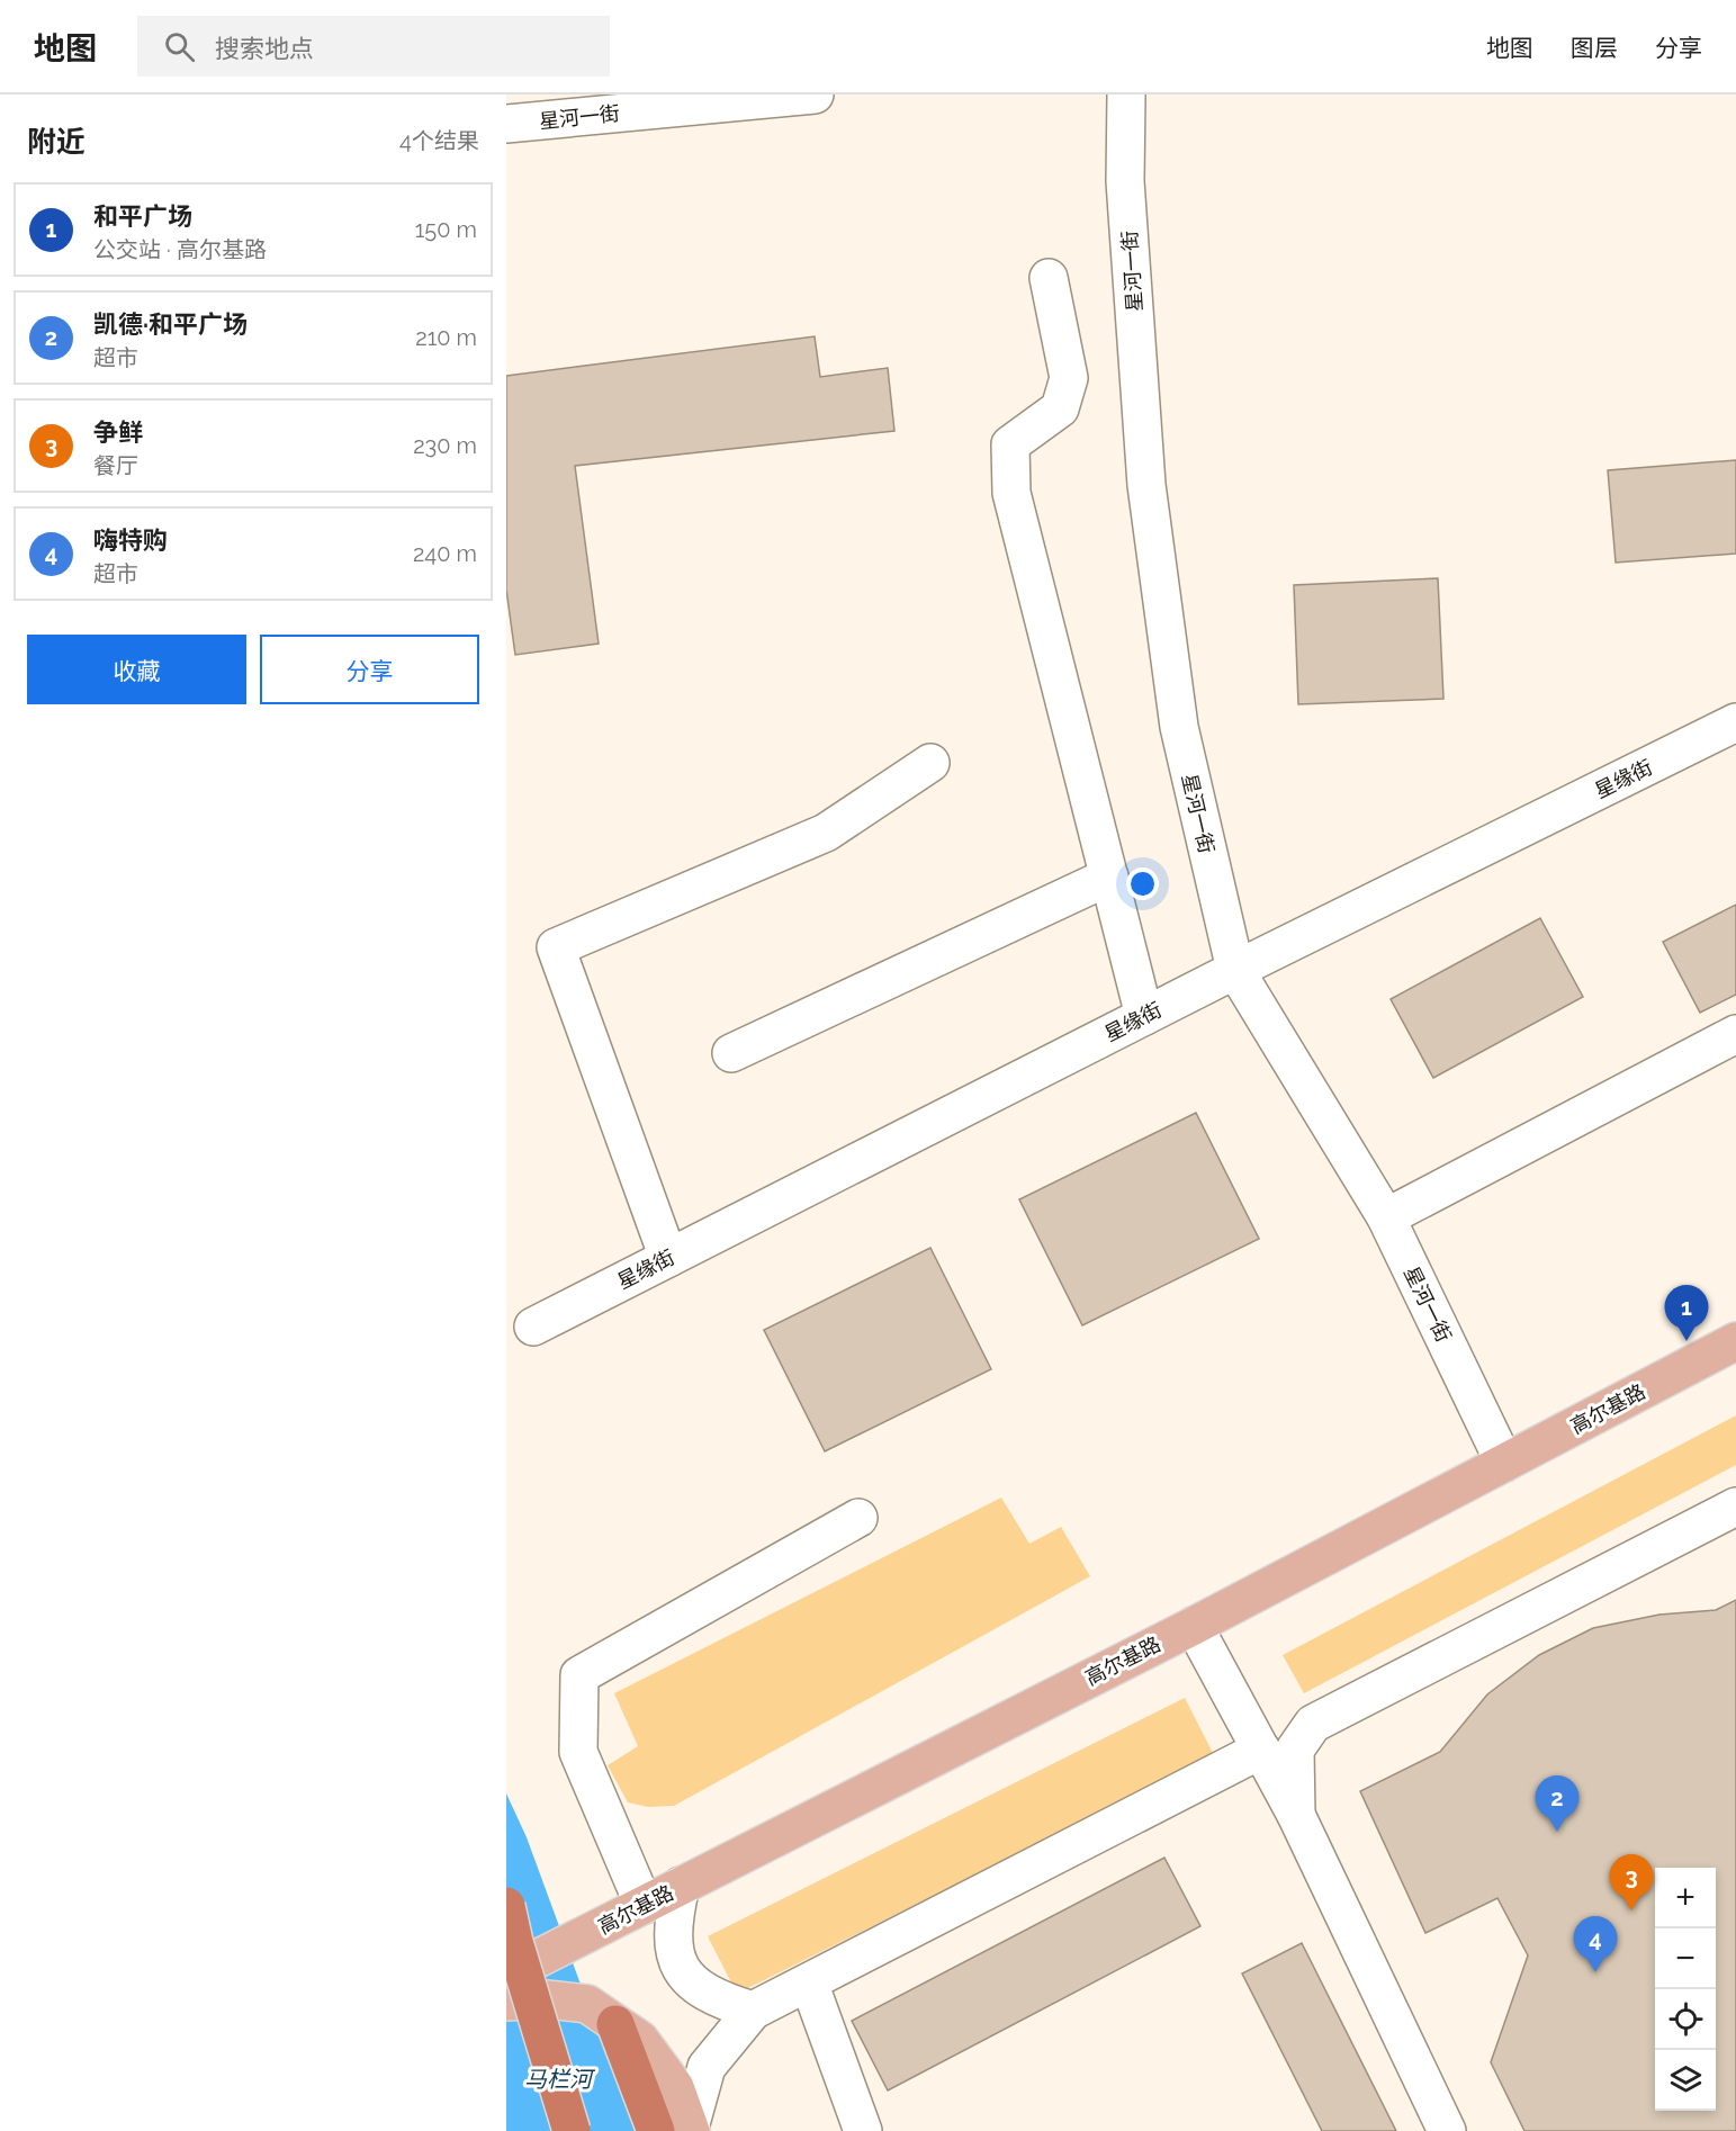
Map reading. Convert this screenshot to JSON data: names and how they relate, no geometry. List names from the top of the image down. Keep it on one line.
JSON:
{"streets":{"main road":["高尔基路"],"street":["星河一街","星缘街"]},"crossings":[["星河一街","星缘街"],["星河一街","高尔基路"]],"water":["马栏河"],"page":{"header":"地图","search":"搜索地点","nav":["地图","图层","分享"],"heading":["附近","4个结果"],"list":[{"mark":"1","name":"和平广场","note":"公交站 · 高尔基路","value":"150 m"},{"mark":"2","name":"凯德·和平广场","note":"超市","value":"210 m"},{"mark":"3","name":"争鲜","note":"餐厅","value":"230 m"},{"mark":"4","name":"嗨特购","note":"超市","value":"240 m"}],"buttons":["收藏","分享"],"pins":["1","2","3","4"],"map_buttons":["+","−"]}}
